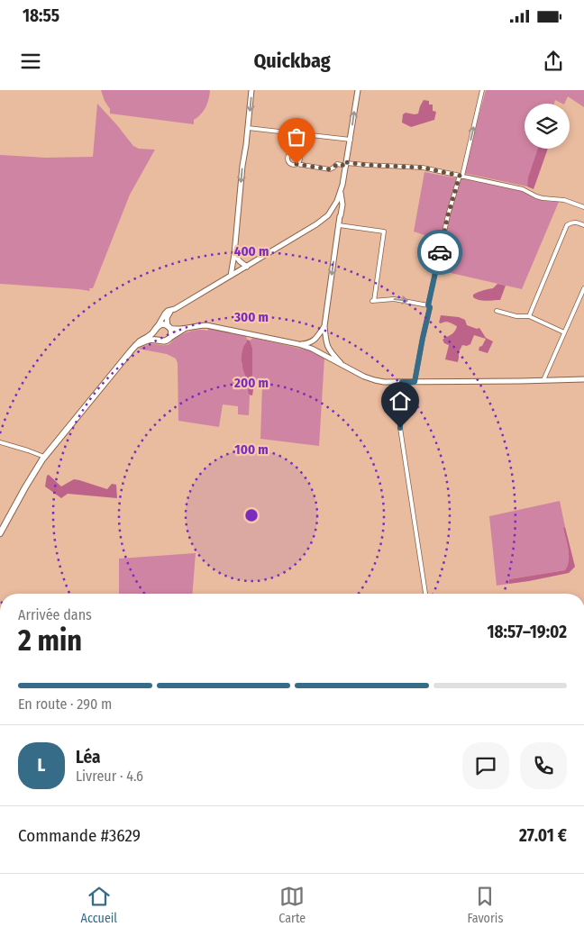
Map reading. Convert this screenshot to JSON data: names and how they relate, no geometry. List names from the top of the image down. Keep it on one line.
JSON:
{"page":{"status":"18:55","header":"Quickbag","heading":["2 min","Arrivée dans","18:57–19:02"],"panel":["Léa","Livreur · 4.6","Commande #3629","27.01 €"],"bar":"En route · 290 m","round":"L","tabs":["Accueil","Carte","Favoris"]},"rings":["400 m","300 m","200 m","100 m"]}
